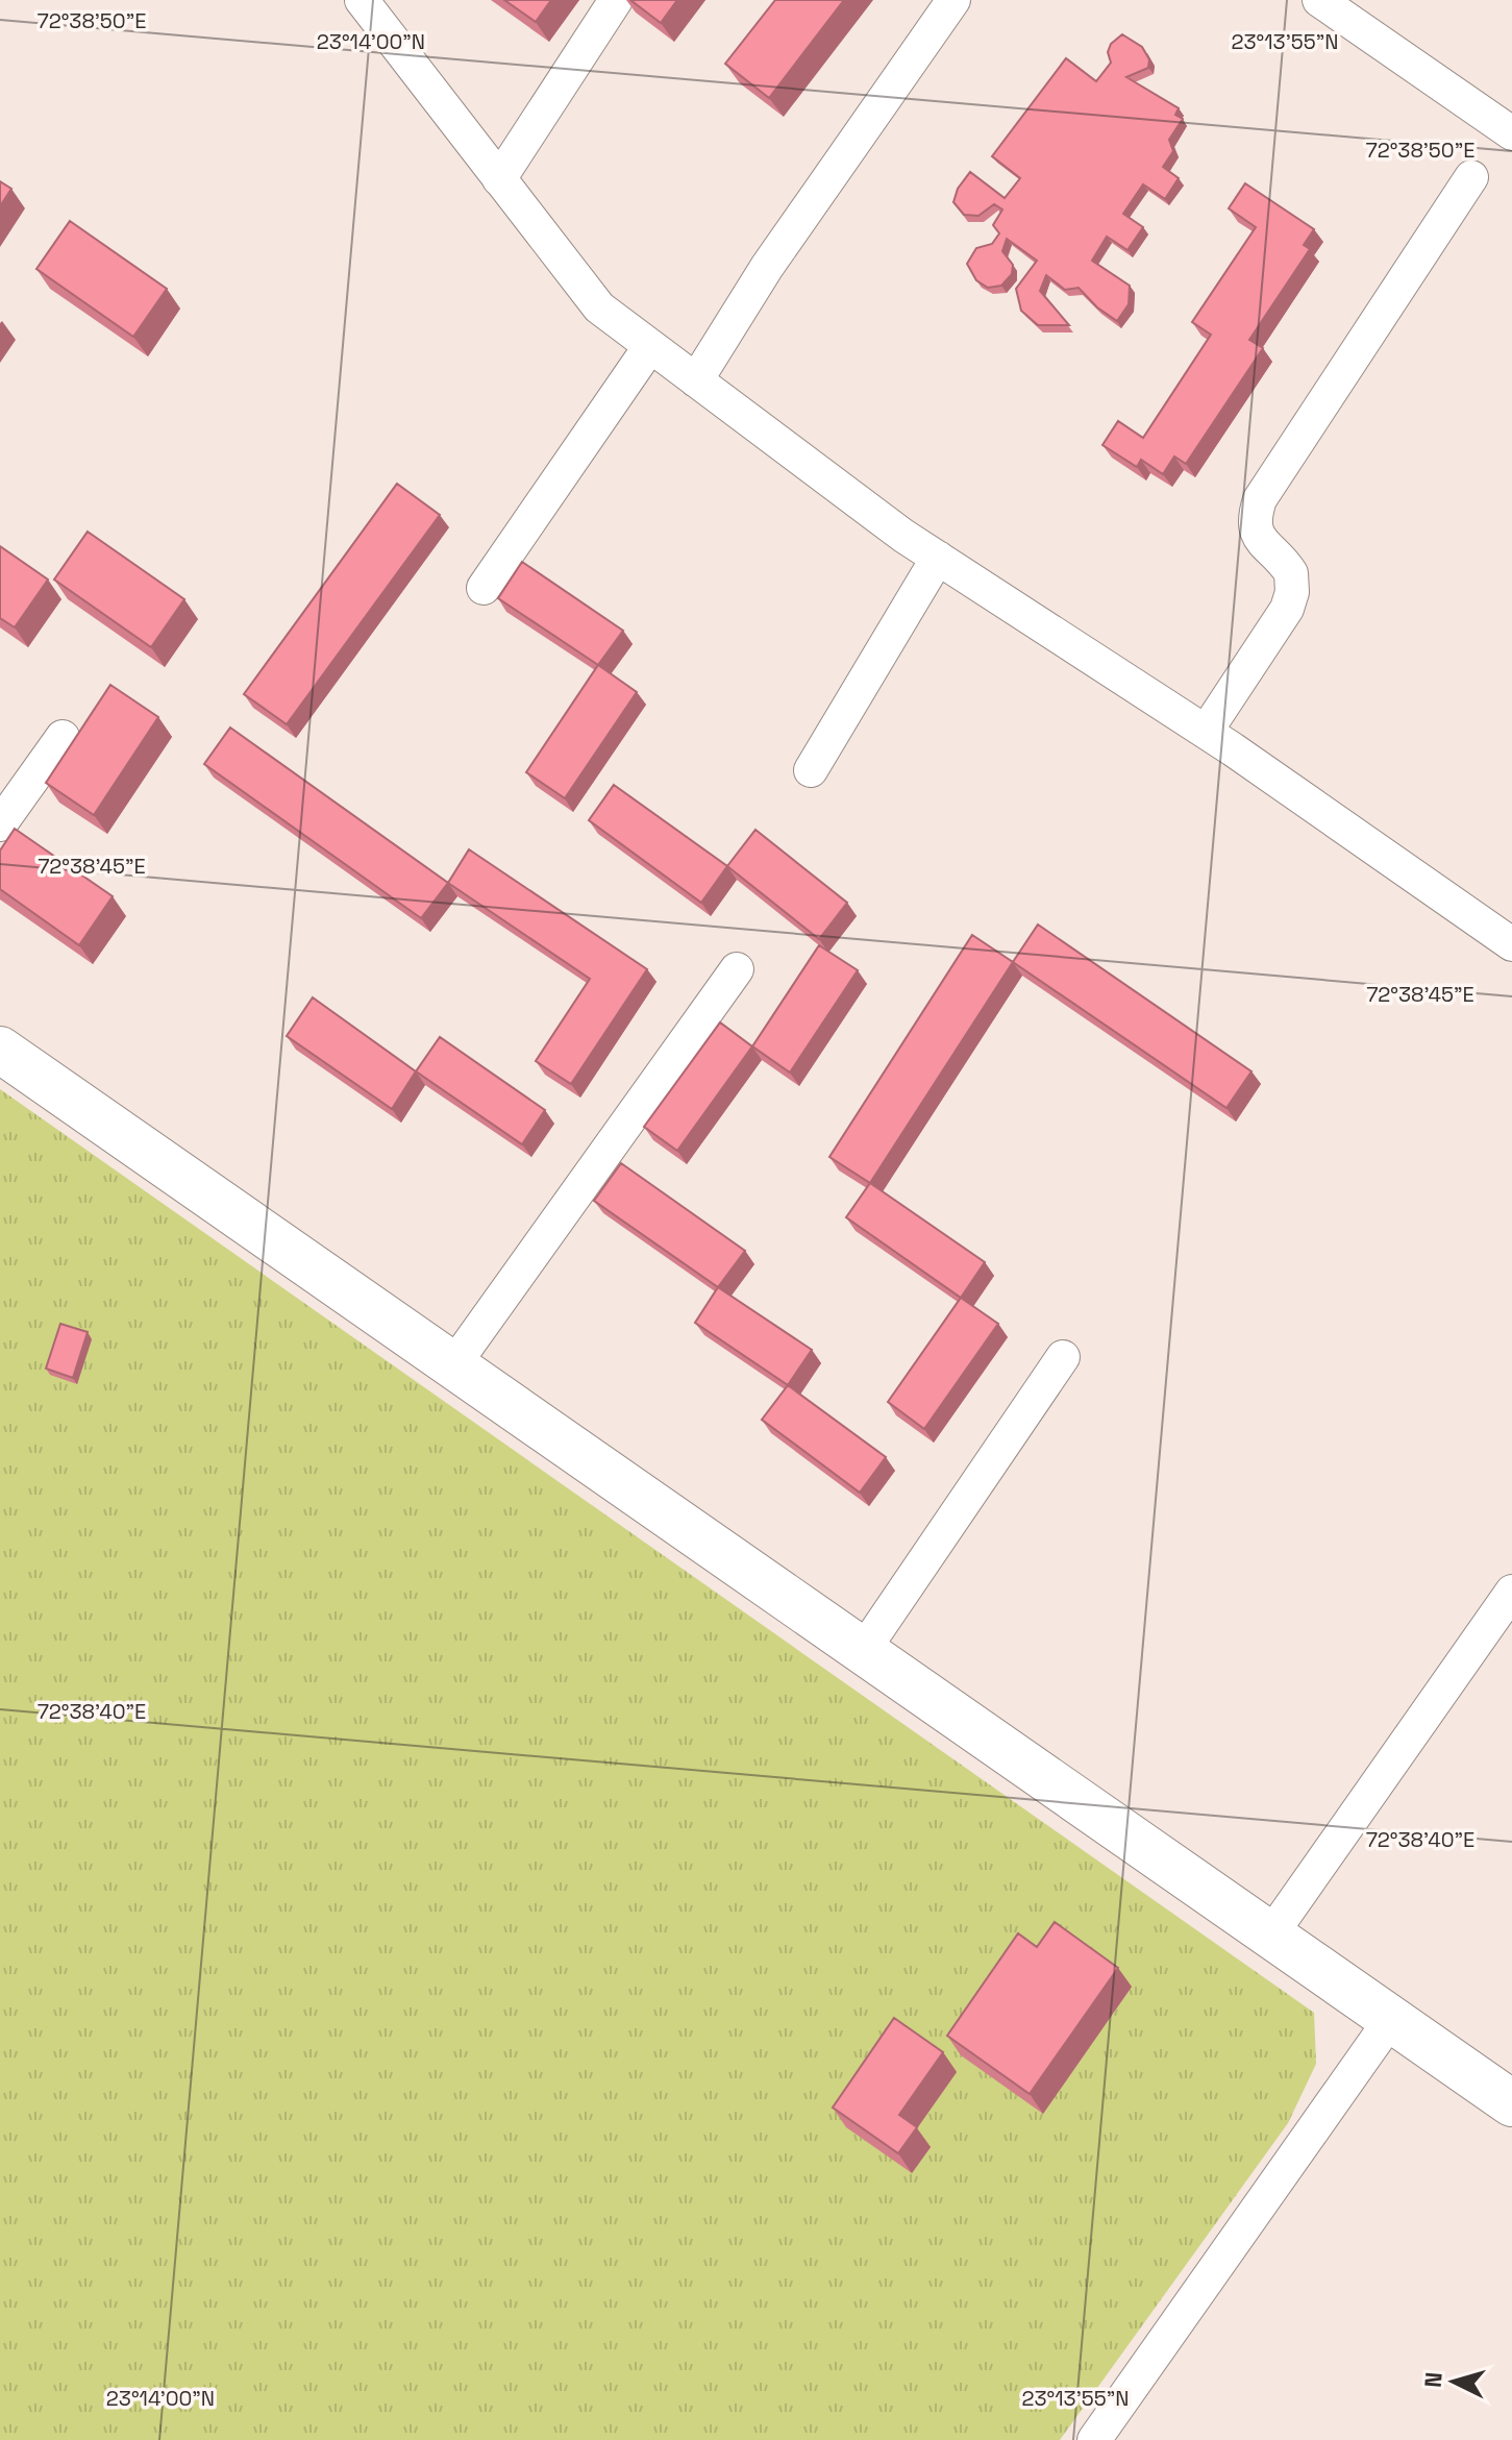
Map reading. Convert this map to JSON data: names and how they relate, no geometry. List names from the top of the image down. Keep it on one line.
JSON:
{"north":"left","coordinates":["72°38'50\"E","23°14'00\"N","23°13'55\"N","72°38'45\"E","72°38'40\"E"]}
